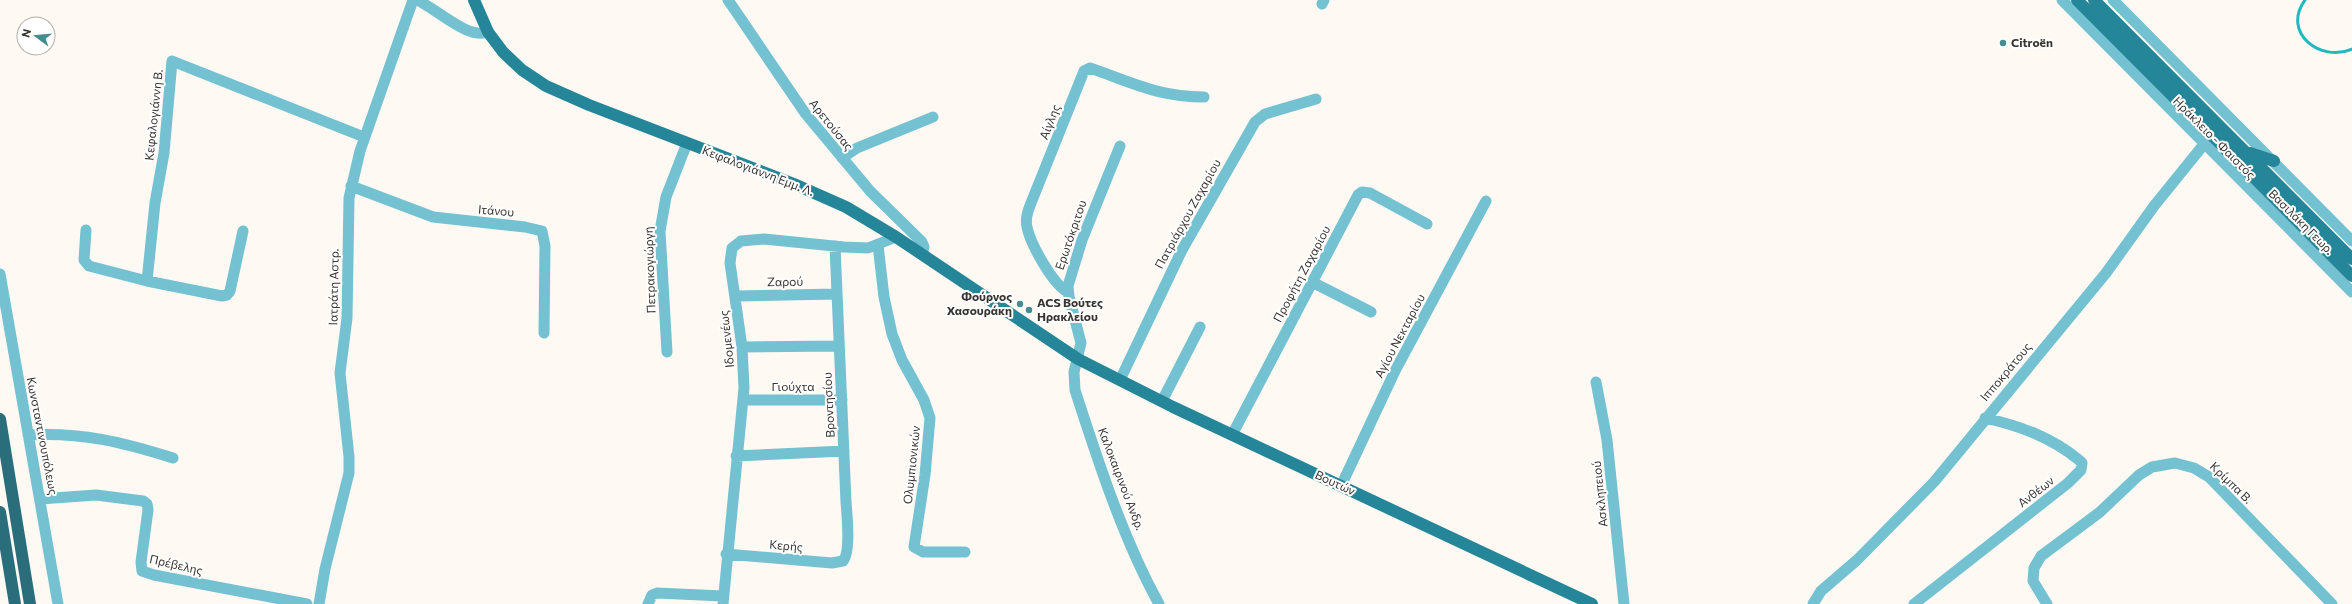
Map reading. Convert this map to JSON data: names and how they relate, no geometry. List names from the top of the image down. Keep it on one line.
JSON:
{"streets":{"main road":["Ηράκλειο - Φαιστός","Κεφαλογιάννη Εμμ. Λ.","Βουτών"],"street":["Κεφαλογιάννη Β.","Αίγλης","Αρετούσας","Ιτάνου","Πατριάρχου Ζαχαρίου","Βασιλάκη Γεωρ.","Ερωτόκριτου","Πετρακογιώργη","Προφήτη Ζαχαρίου","Ζαρού","Ιατράτη Αστρ.","Αγίου Νεκταρίου","Ιδομενέως","Ιπποκράτους","Γιούχτα","Βροντησίου","Κωνσταντινουπόλεως","Ολυμπιονικών","Καλοκαιρινού Ανδρ.","Κρίμπα Β.","Ανθέων","Ασκληπειού","Κερής","Πρέβελης"]},"crossings":[["Κεφαλογιάννη Β.","Ιατράτη Αστρ."],["Αίγλης","Ερωτόκριτου"],["Αρετούσας","Κεφαλογιάννη Εμμ. Λ."],["Κεφαλογιάννη Εμμ. Λ.","Ερωτόκριτου"],["Κεφαλογιάννη Εμμ. Λ.","Πετρακογιώργη"],["Κεφαλογιάννη Εμμ. Λ.","Ιδομενέως"],["Κεφαλογιάννη Εμμ. Λ.","Καλοκαιρινού Ανδρ."],["Κεφαλογιάννη Εμμ. Λ.","Βουτών"],["Ιτάνου","Ιατράτη Αστρ."],["Πατριάρχου Ζαχαρίου","Βουτών"],["Βασιλάκη Γεωρ.","Ιπποκράτους"],["Ερωτόκριτου","Καλοκαιρινού Ανδρ."],["Ερωτόκριτου","Βουτών"],["Προφήτη Ζαχαρίου","Βουτών"],["Ζαρού","Ιδομενέως"],["Ζαρού","Βροντησίου"],["Αγίου Νεκταρίου","Βουτών"],["Ιδομενέως","Γιούχτα"],["Ιδομενέως","Βροντησίου"],["Ιδομενέως","Ολυμπιονικών"],["Ιδομενέως","Κερής"],["Ιπποκράτους","Ανθέων"],["Γιούχτα","Βροντησίου"],["Βροντησίου","Κερής"],["Κωνσταντινουπόλεως","Πρέβελης"],["Καλοκαιρινού Ανδρ.","Βουτών"]],"places":["Citroën","Φούρνος Χασουράκη","ACS Βούτες Ηρακλείου"],"north":"left"}
